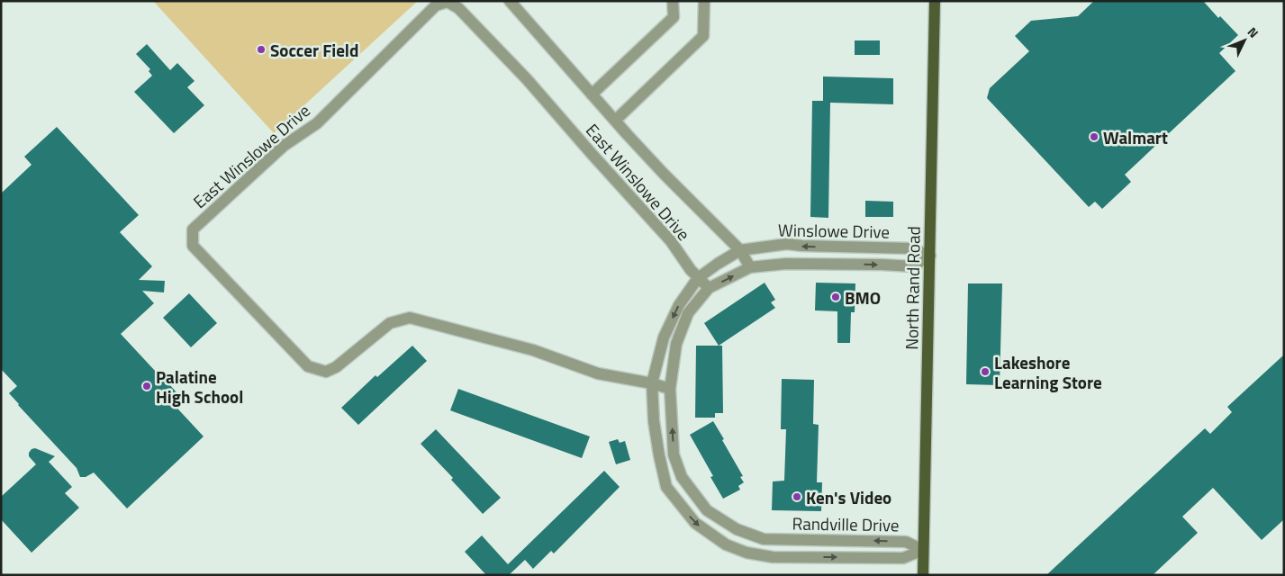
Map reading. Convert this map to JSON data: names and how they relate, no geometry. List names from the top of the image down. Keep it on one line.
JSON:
{"streets":{"main road":["North Rand Road"],"street":["East Winslowe Drive","Winslowe Drive","Randville Drive"]},"crossings":[["East Winslowe Drive","Winslowe Drive"],["Winslowe Drive","North Rand Road"],["Winslowe Drive","Randville Drive"],["North Rand Road","Randville Drive"]],"places":["Soccer Field","Walmart","BMO","Lakeshore Learning Store","Palatine High School","Ken's Video"],"north":"top right"}
